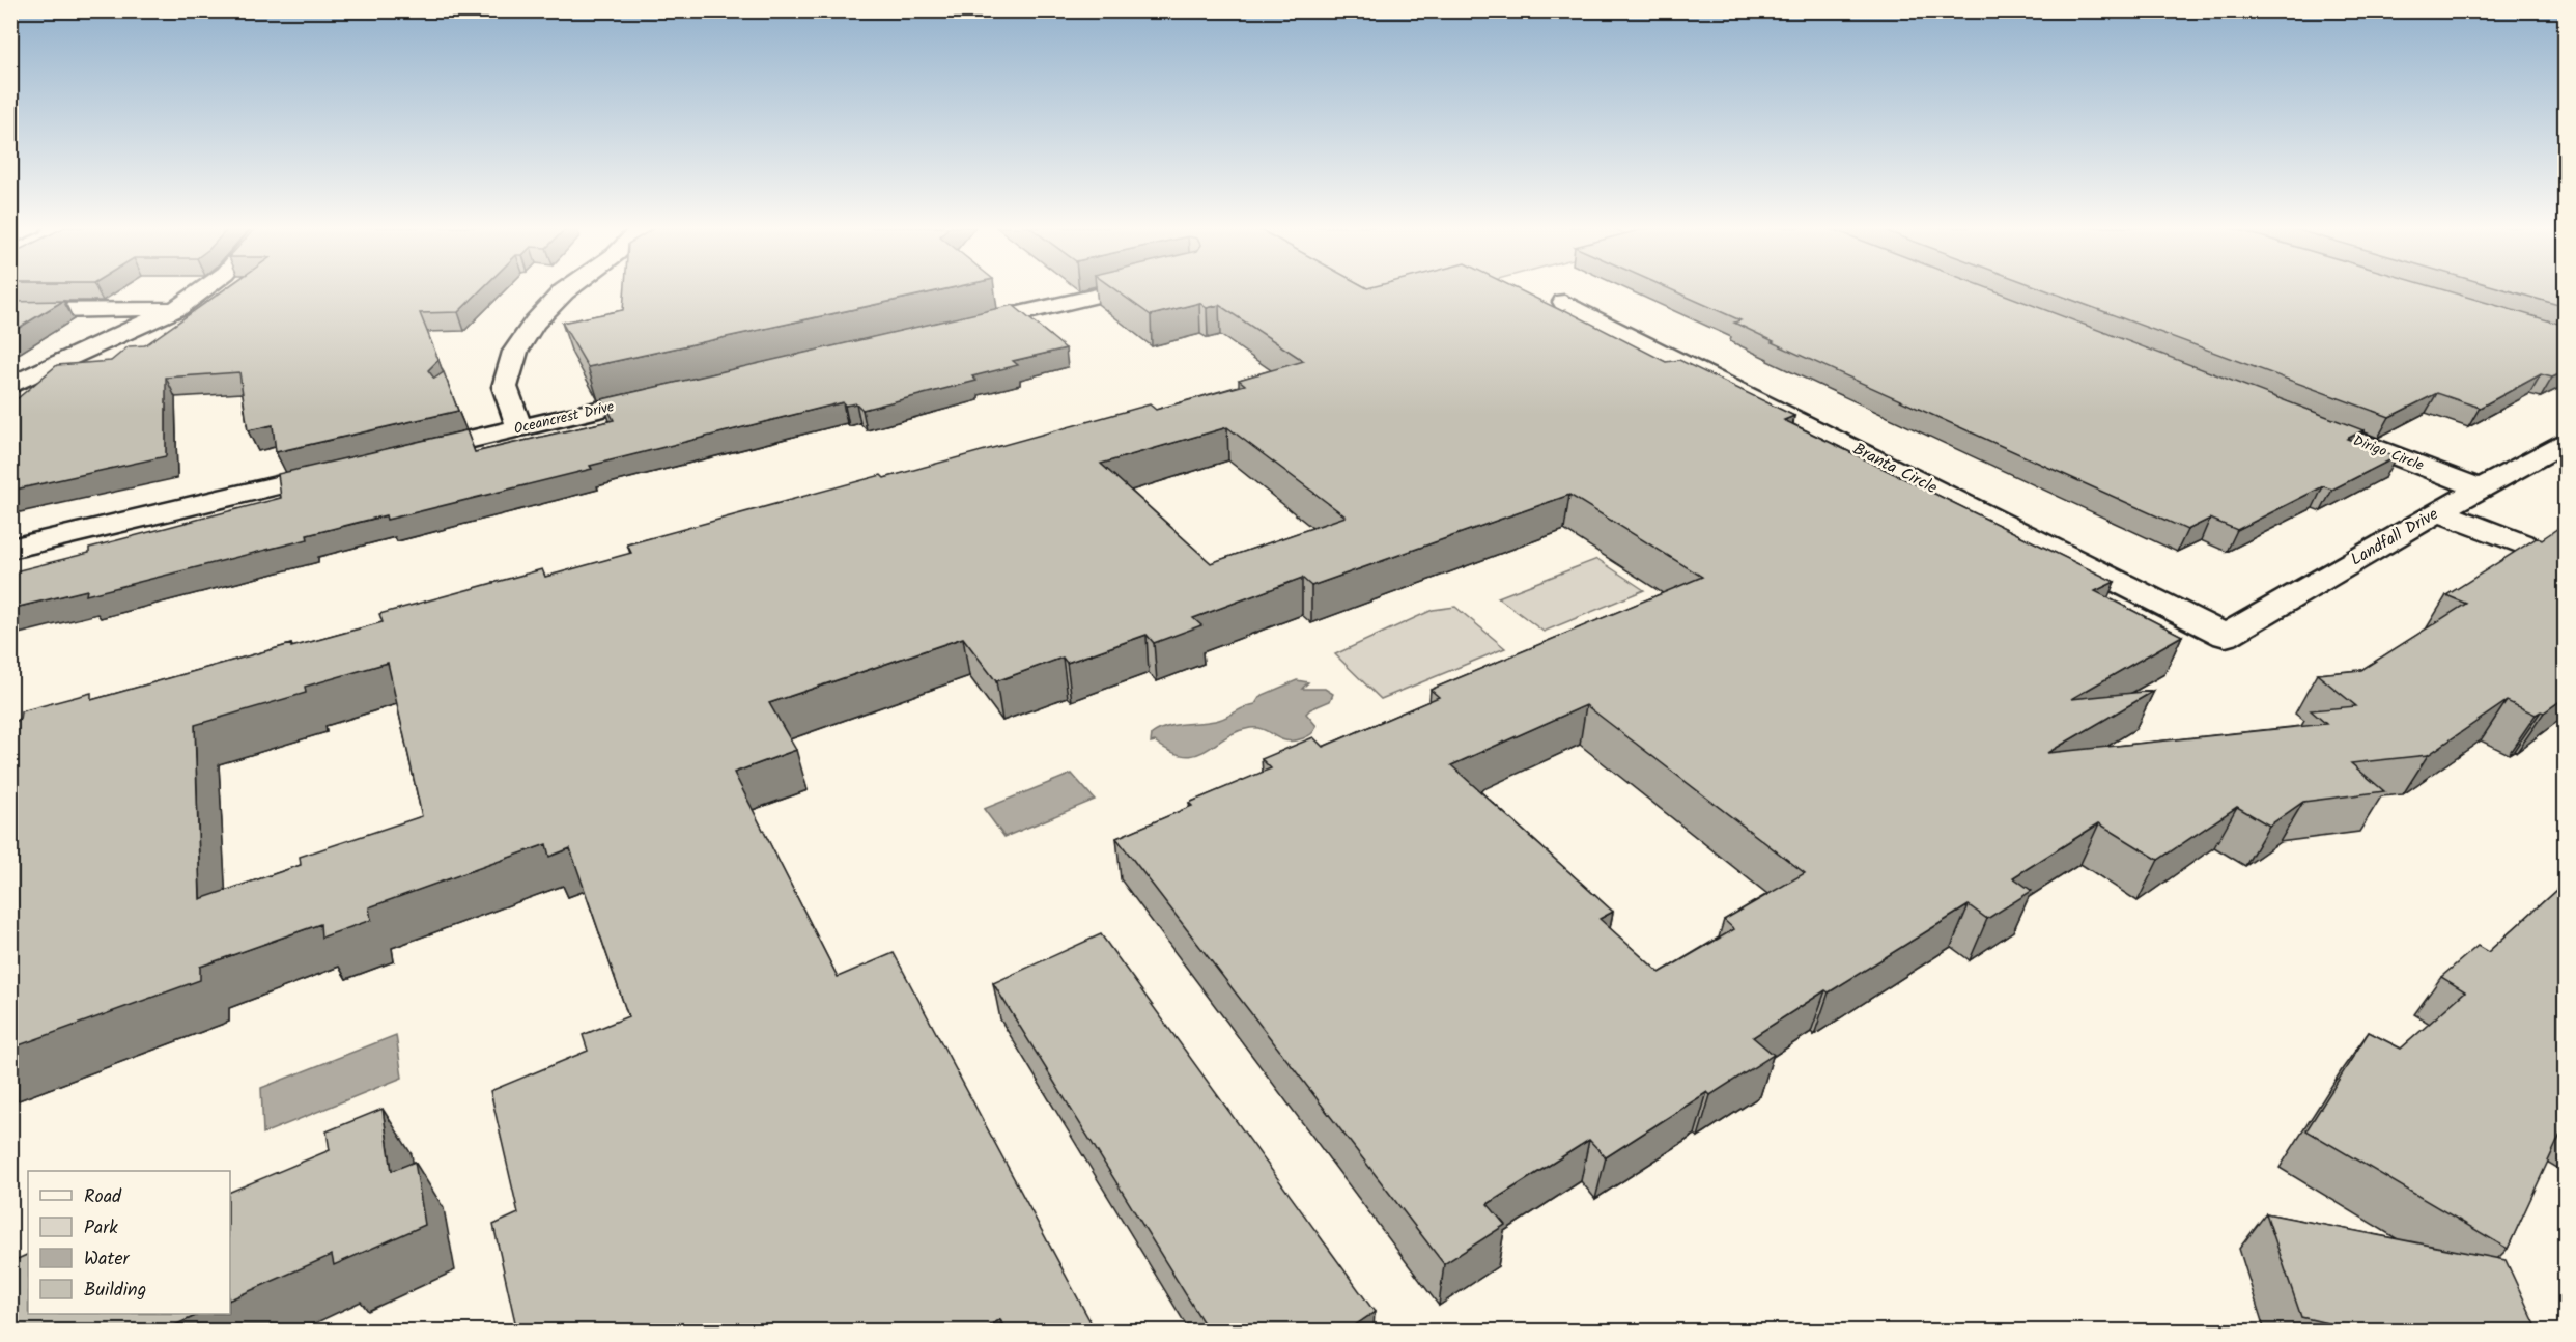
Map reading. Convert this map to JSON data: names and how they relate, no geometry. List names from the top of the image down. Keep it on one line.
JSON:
{"streets":{"street":["Oceancrest Drive","Dirigo Circle","Branta Circle","Landfall Drive"]},"crossings":[["Dirigo Circle","Landfall Drive"],["Branta Circle","Landfall Drive"]],"legend":["Road","Park","Water","Building"]}
